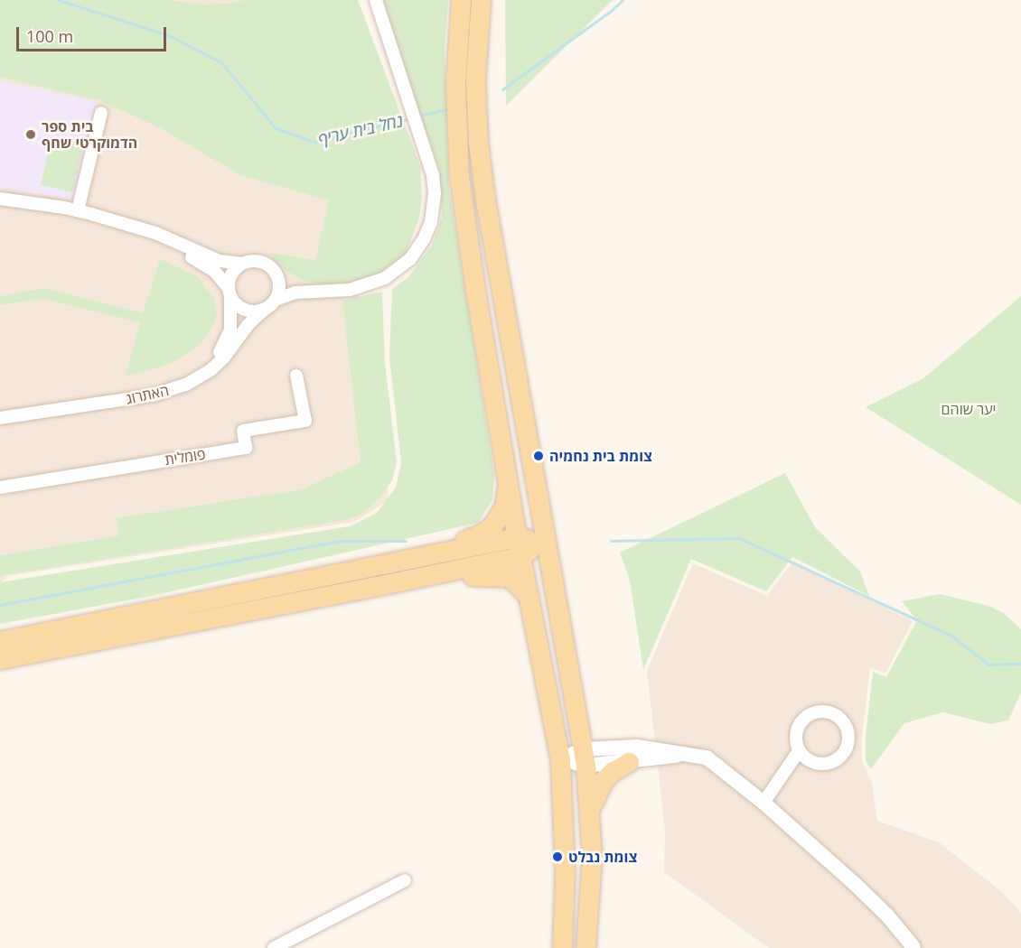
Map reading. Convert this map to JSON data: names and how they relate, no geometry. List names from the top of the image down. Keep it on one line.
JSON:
{"streets":{"street":["האתרוג","פומלית"]},"water":["נחל בית עריף"],"parks":["יער שוהם"],"places":["בית ספר הדמוקרטי שחף","צומת בית נחמיה","צומת נבלט"],"scale_bar":"100 m"}
